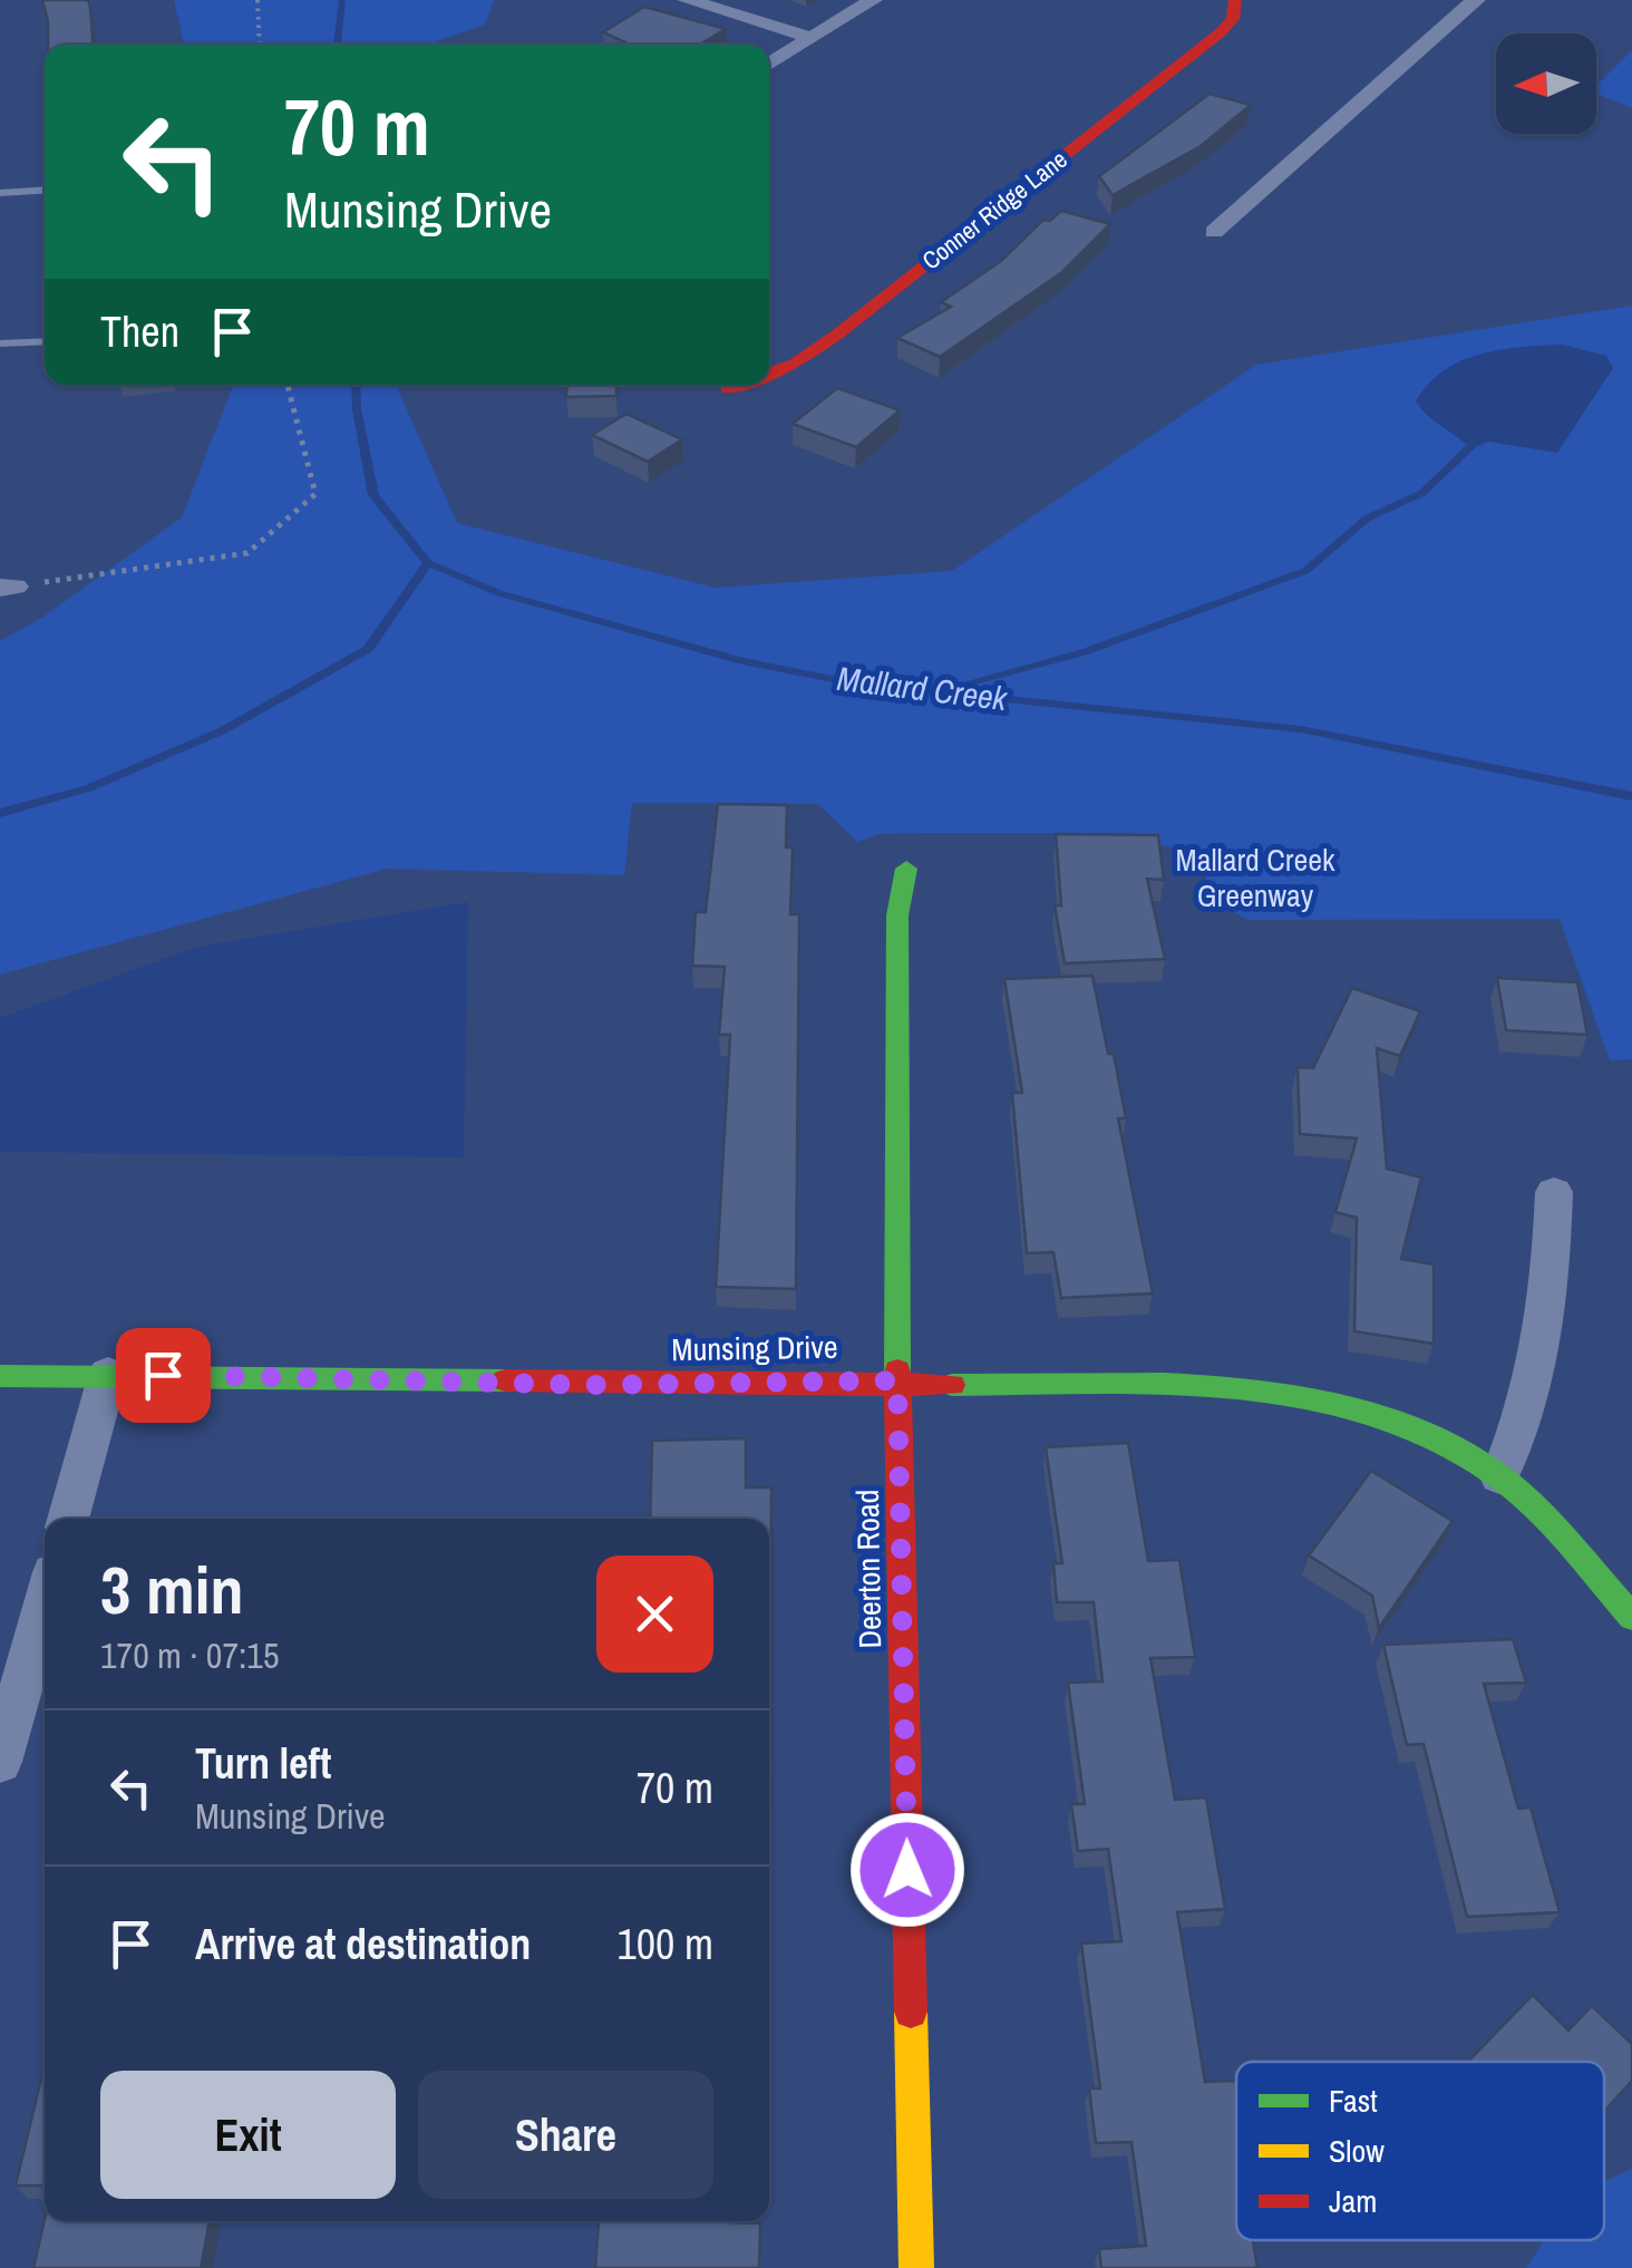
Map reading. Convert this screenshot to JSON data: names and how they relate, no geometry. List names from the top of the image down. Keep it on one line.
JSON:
{"streets":{"street":["Conner Ridge Lane","Munsing Drive","Deerton Road"]},"crossings":[["Munsing Drive","Deerton Road"]],"water":["Mallard Creek"],"parks":["Mallard Creek Greenway"],"legend":["Fast","Slow","Jam"],"north":"left","page":{"turn":["70 m","Munsing Drive"],"then":"Then","heading":["3 min","170 m · 07:15"],"list":[{"name":"Turn left","note":"Munsing Drive","value":"70 m"},{"name":"Arrive at destination","value":"100 m"}],"buttons":["Exit","Share"]}}
